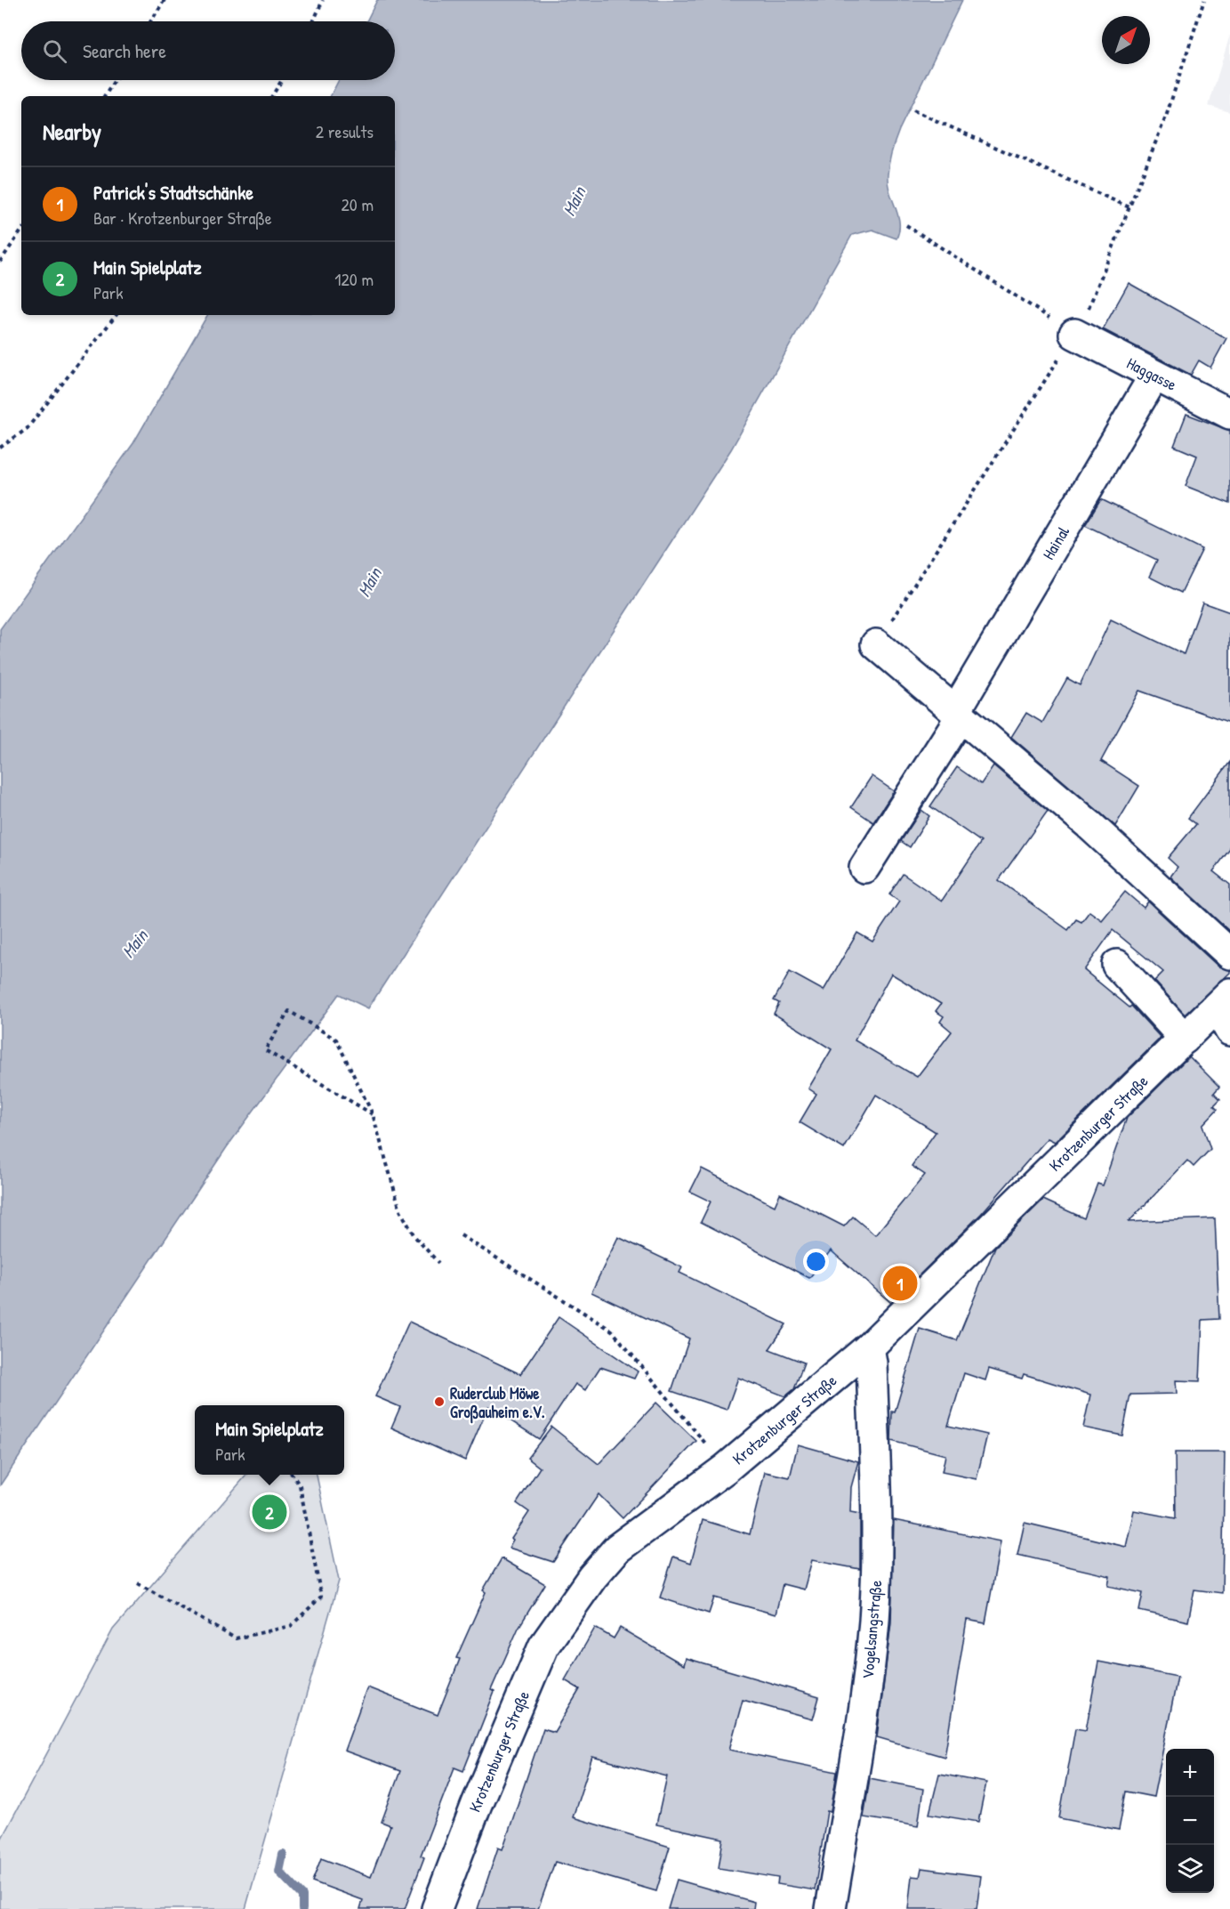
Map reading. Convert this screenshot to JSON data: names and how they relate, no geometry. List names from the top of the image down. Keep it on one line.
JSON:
{"streets":{"street":["Haggasse","Hainal","Krotzenburger Straße","Vogelsangstraße"]},"crossings":[["Haggasse","Hainal"],["Krotzenburger Straße","Vogelsangstraße"]],"water":["Main"],"places":["Ruderclub Möwe Großauheim e.V."],"north":"top right","page":{"search":"Search here","heading":["Nearby","2 results"],"list":[{"mark":"1","name":"Patrick's Stadtschänke","note":"Bar · Krotzenburger Straße","value":"20 m"},{"mark":"2","name":"Main Spielplatz","note":"Park","value":"120 m"}],"pins":["1","2"],"popup":["Main Spielplatz","Park"],"map_buttons":["+","−"]}}
